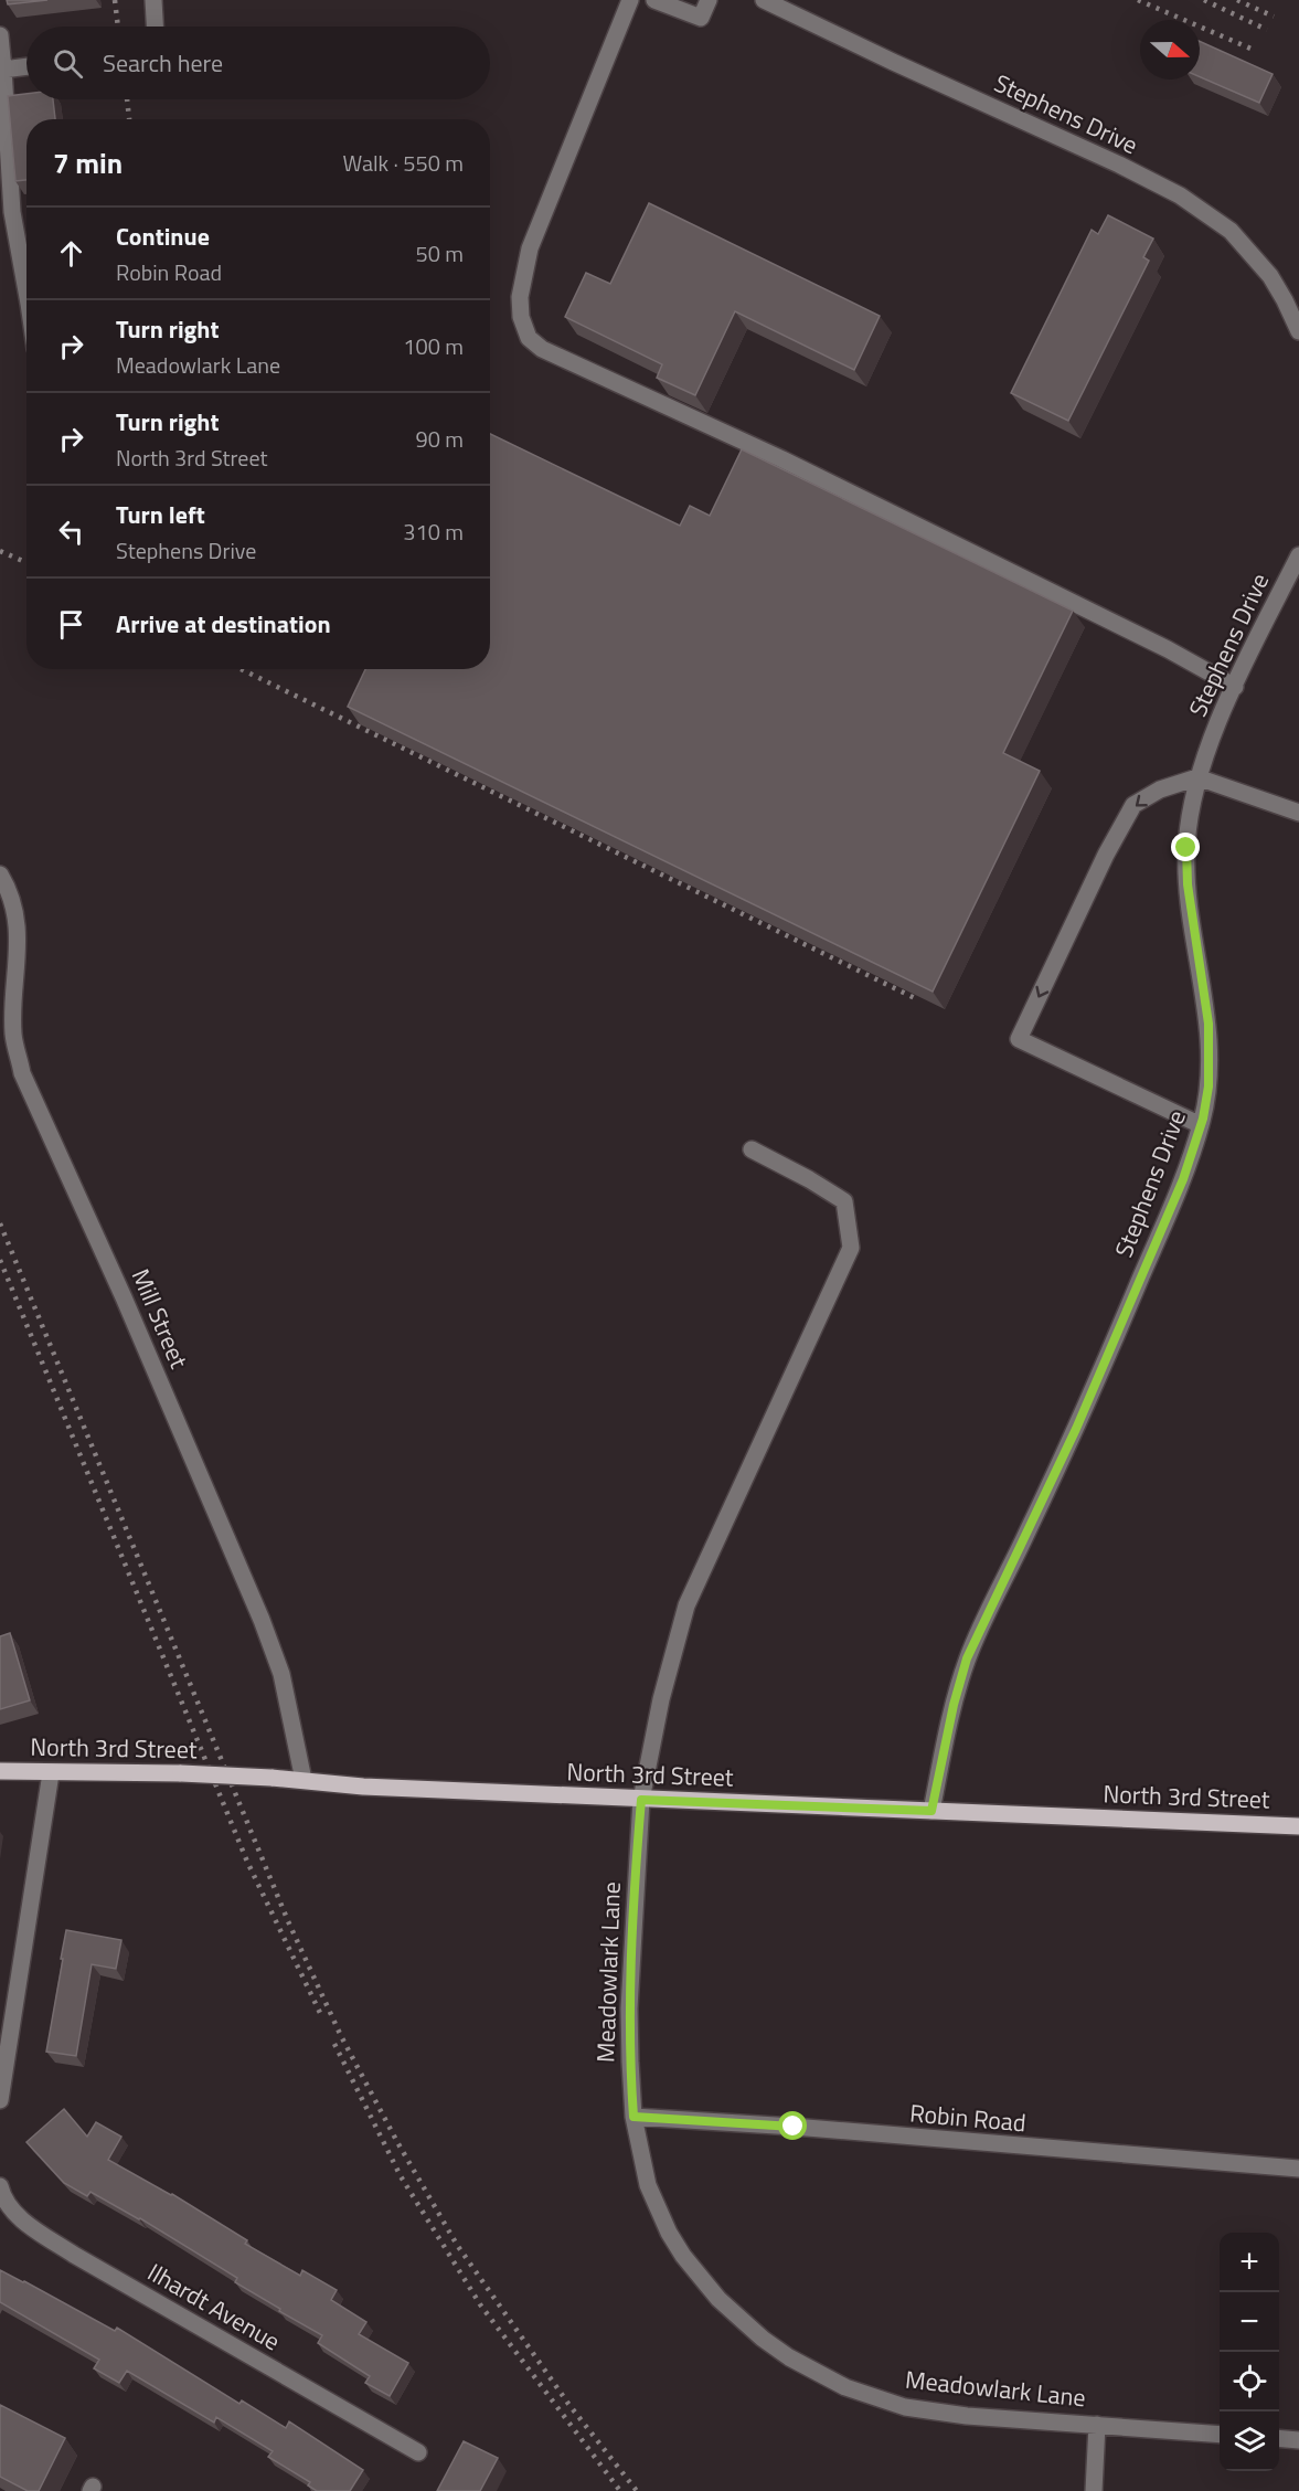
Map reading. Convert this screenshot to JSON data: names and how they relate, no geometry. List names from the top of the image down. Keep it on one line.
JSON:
{"streets":{"main road":["North 3rd Street"],"street":["Stephens Drive","Mill Street","Meadowlark Lane","Robin Road","Ilhardt Avenue"]},"crossings":[["Stephens Drive","North 3rd Street"],["Mill Street","North 3rd Street"],["North 3rd Street","Meadowlark Lane"],["Meadowlark Lane","Robin Road"]],"north":"right","page":{"search":"Search here","heading":["7 min","Walk · 550 m"],"list":[["Continue","Robin Road","50 m"],["Turn right","Meadowlark Lane","100 m"],["Turn right","North 3rd Street","90 m"],["Turn left","Stephens Drive","310 m"],"Arrive at destination"],"map_buttons":["+","−"]}}
